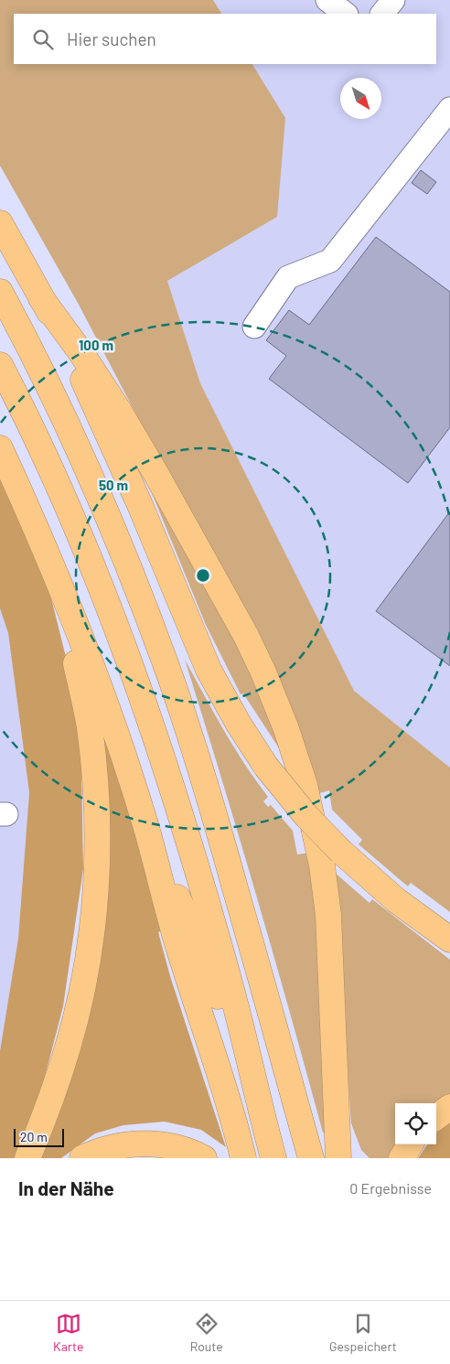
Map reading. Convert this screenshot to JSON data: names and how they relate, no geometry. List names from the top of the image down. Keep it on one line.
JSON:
{"scale_bar":"20 m","north":"bottom right","page":{"search":"Hier suchen","scale":"20 m","heading":["In der Nähe","0 Ergebnisse"],"nav":["Karte","Route","Gespeichert"]},"rings":["100 m","50 m"]}
